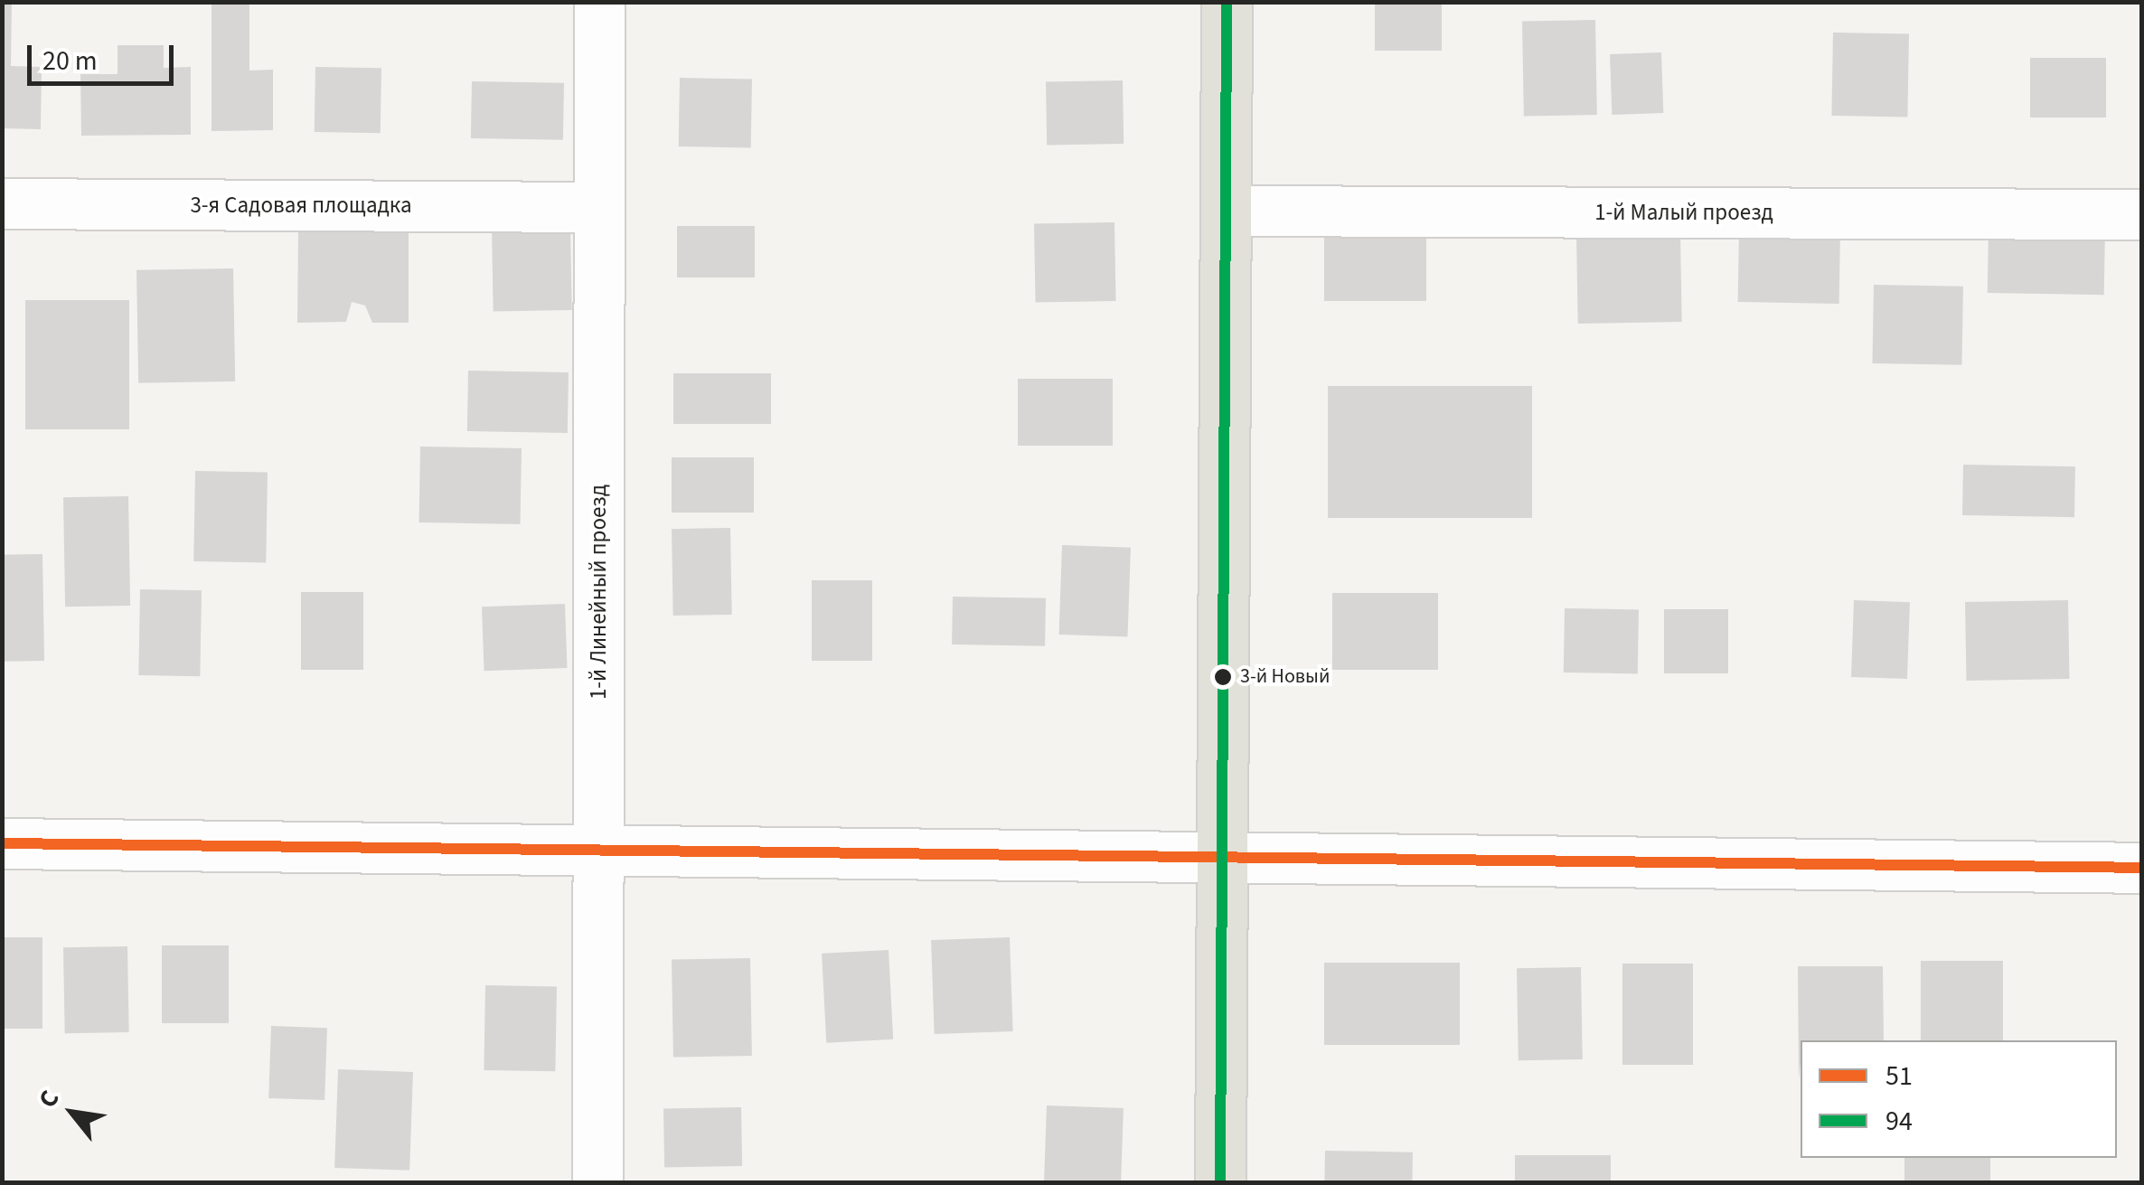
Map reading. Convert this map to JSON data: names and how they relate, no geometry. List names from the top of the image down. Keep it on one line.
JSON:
{"streets":{"street":["3-я Садовая площадка","1-й Малый проезд","1-й Линейный проезд"]},"crossings":[["3-я Садовая площадка","1-й Линейный проезд"]],"places":["3-й Новый"],"lines":["transit line 94","transit line 51"],"legend":["51","94"],"scale_bar":"20 m","north":"top left"}
